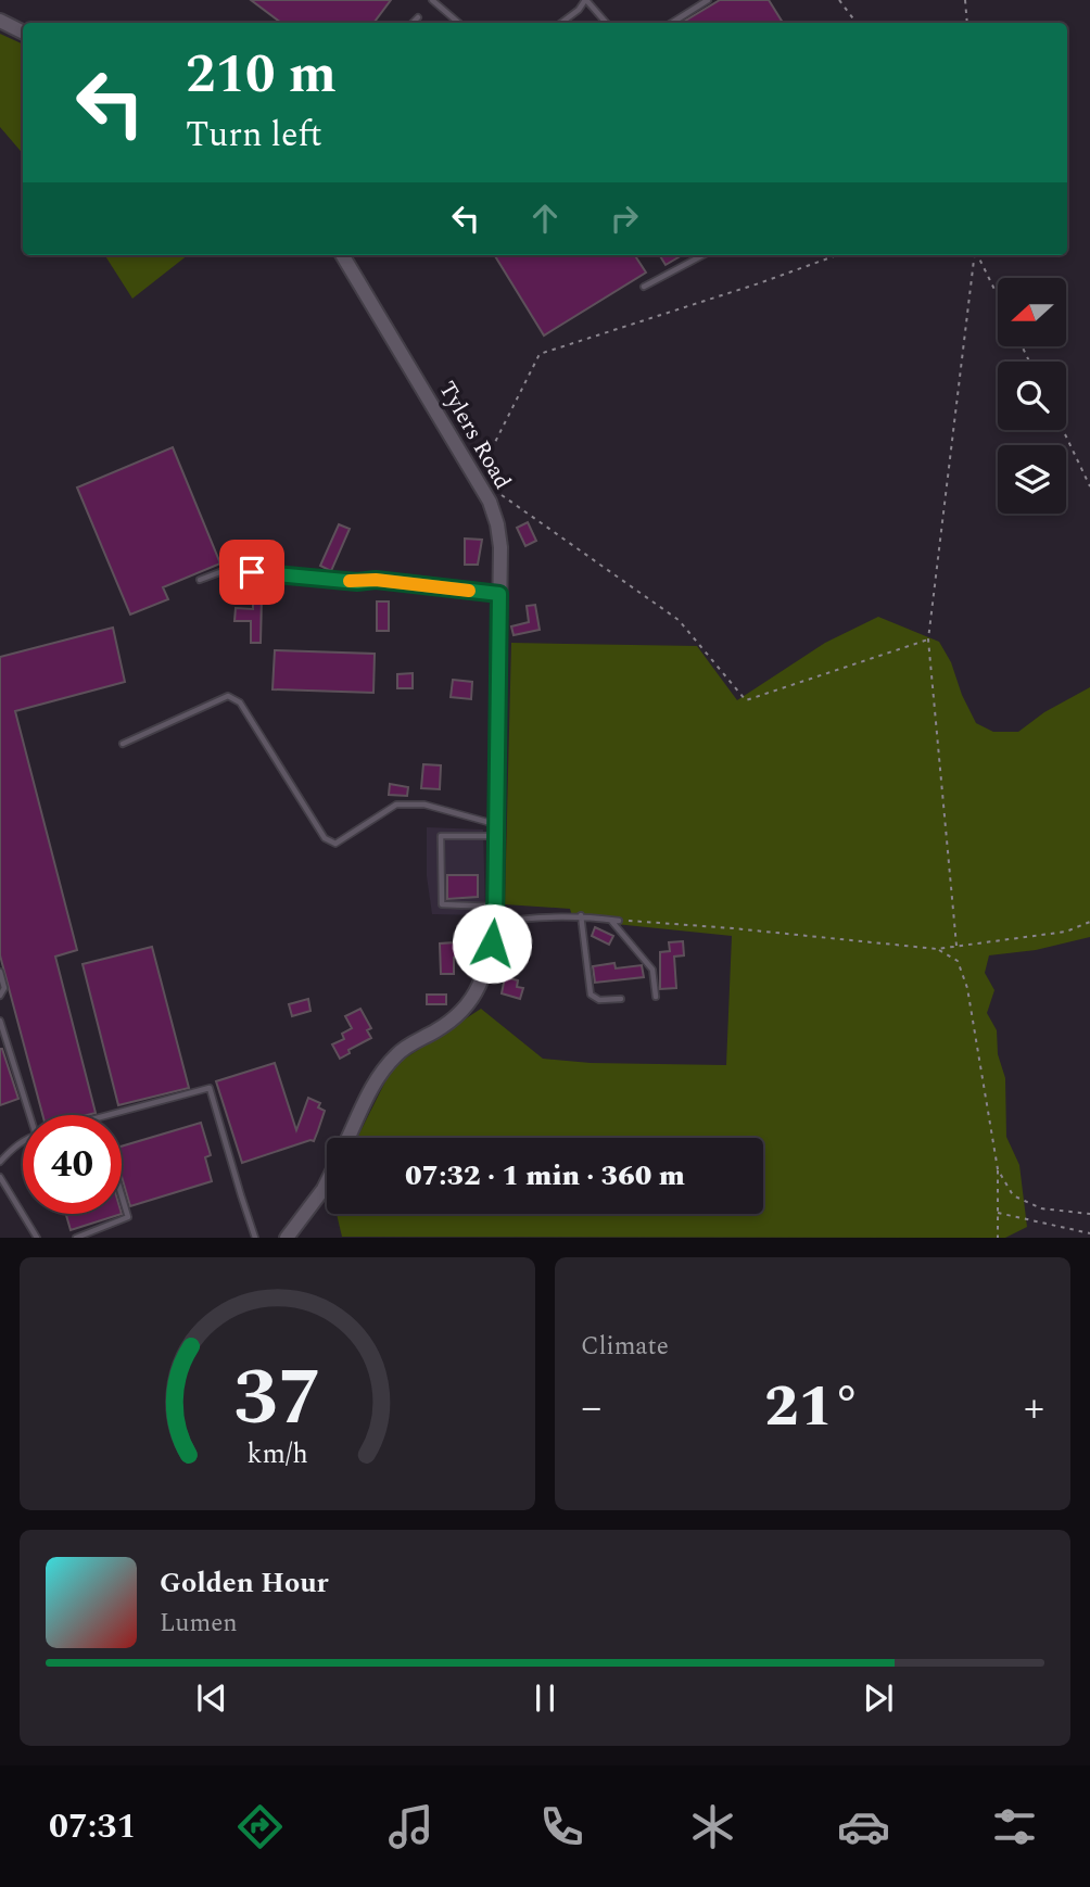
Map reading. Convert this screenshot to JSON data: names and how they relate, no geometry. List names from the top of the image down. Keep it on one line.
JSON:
{"streets":{"street":["Tylers Road"]},"north":"left","page":{"turn":["210 m","Turn left"],"limit":"40","trip":"07:32 · 1 min · 360 m","tile":"Climate","heat":["−","21°","+"],"song":["Golden Hour","Lumen"],"tabs":"07:31","gauge":["37","km/h"]}}
